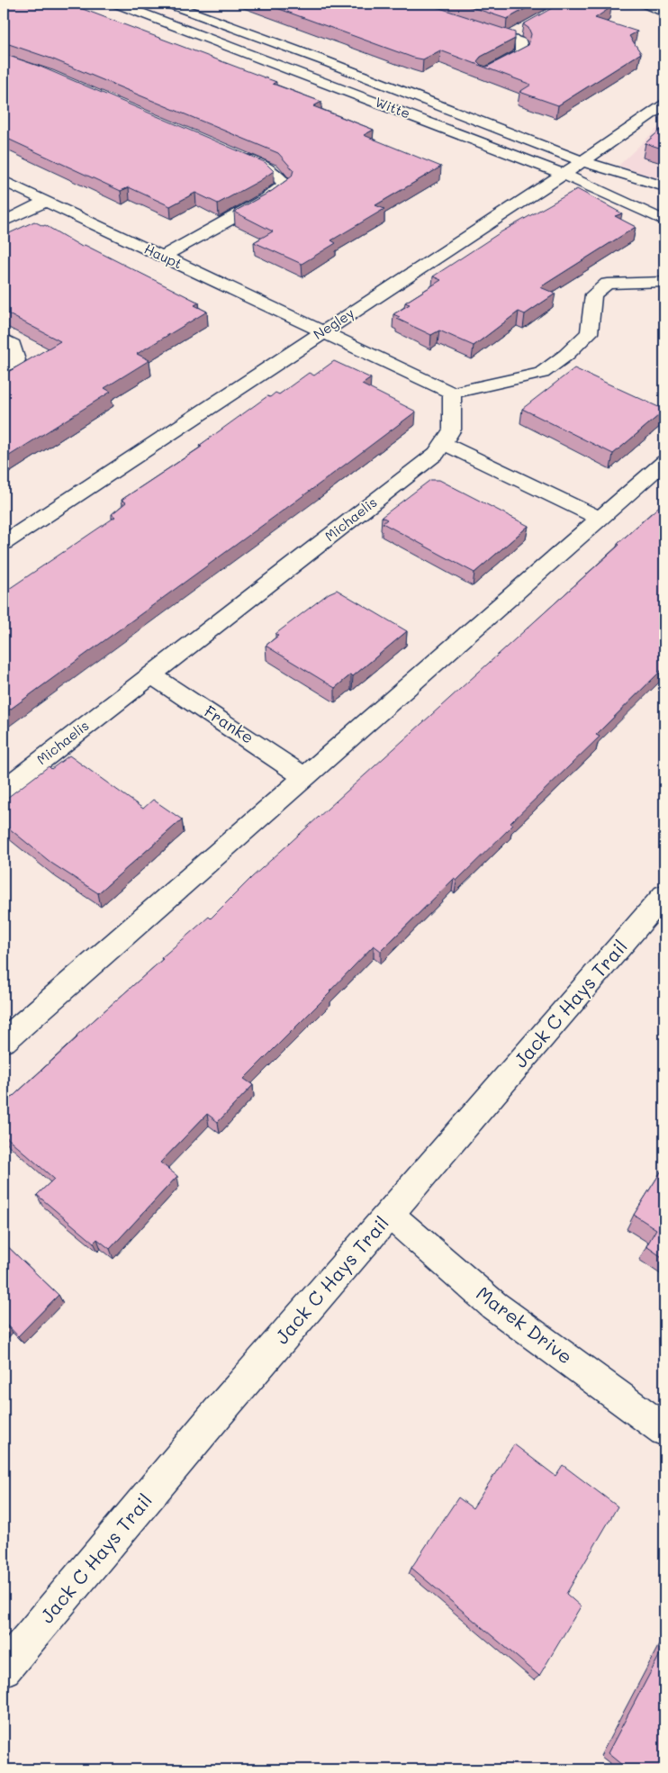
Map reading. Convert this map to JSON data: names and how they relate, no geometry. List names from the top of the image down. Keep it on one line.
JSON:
{"streets":{"street":["Witte","Haupt","Negley","Michaelis","Franke","Jack C Hays Trail","Marek Drive"]},"crossings":[["Witte","Negley"],["Haupt","Negley"],["Haupt","Michaelis"],["Michaelis","Franke"],["Jack C Hays Trail","Marek Drive"]]}
